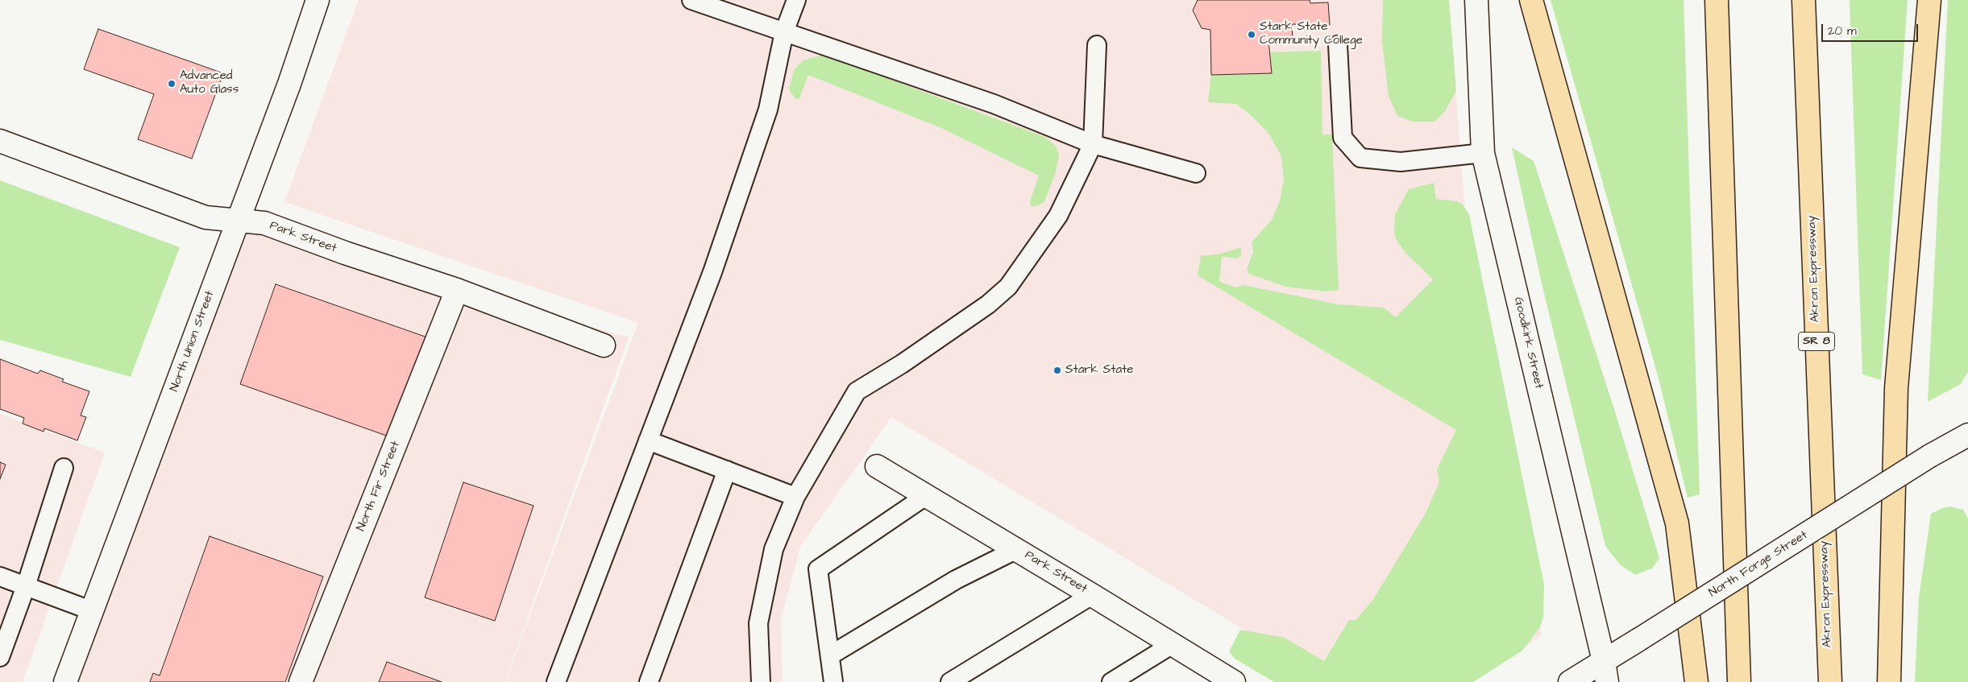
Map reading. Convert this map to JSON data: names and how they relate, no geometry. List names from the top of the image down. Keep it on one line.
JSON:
{"streets":{"highway":["Akron Expressway","SR 8"],"street":["Park Street","North Union Street","Goodkirk Street","North Fir Street","North Forge Street"]},"crossings":[["Park Street","North Union Street"],["Park Street","North Fir Street"],["Goodkirk Street","North Forge Street"]],"places":["Stark State Community College","Advanced Auto Glass","Stark State"],"scale_bar":"20 m"}
